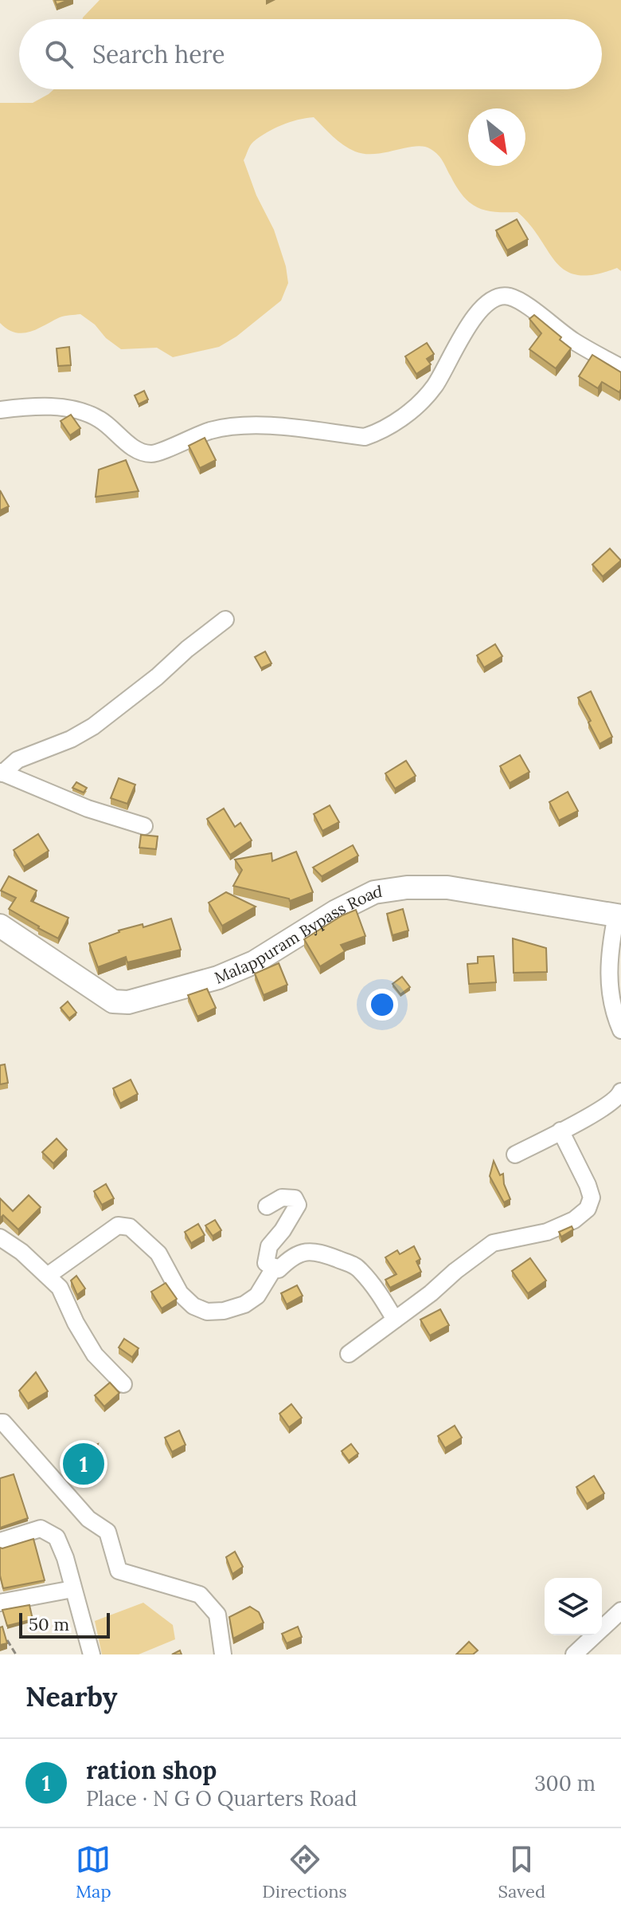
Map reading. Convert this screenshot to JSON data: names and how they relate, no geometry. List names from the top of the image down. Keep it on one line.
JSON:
{"streets":{"highway":["Malappuram Bypass Road"]},"scale_bar":"50 m","north":"bottom right","page":{"search":"Search here","pins":"1","scale":"50 m","heading":"Nearby","list":[{"mark":"1","name":"ration shop","note":"Place · N G O Quarters Road","value":"300 m"}],"nav":["Map","Directions","Saved"]}}
